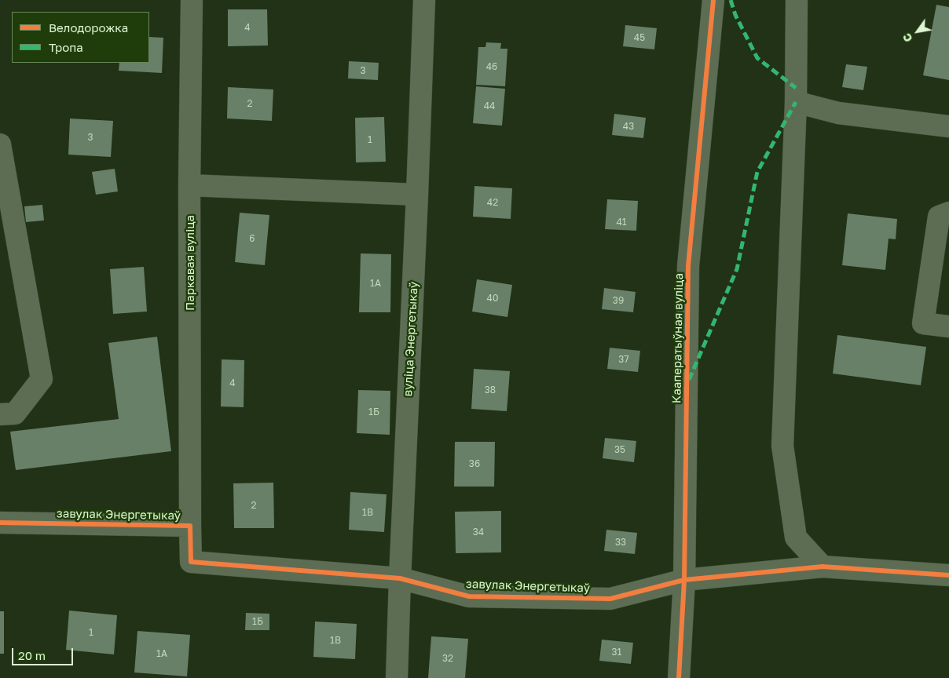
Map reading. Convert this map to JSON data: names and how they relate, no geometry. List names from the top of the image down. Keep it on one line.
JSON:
{"streets":{"street":["Паркавая вуліца","Кааператыўная вуліца","вуліца Энергетыкаў","завулак Энергетыкаў"]},"crossings":[["Паркавая вуліца","завулак Энергетыкаў"],["Кааператыўная вуліца","завулак Энергетыкаў"],["вуліца Энергетыкаў","завулак Энергетыкаў"]],"house_numbers":["4","45","46","3","2","44","43","3","1","42","41","6","1А","40","39","37","4","38","1Б","35","36","2","1В","34","33","1Б","1","1В","31","1А","32"],"legend":["Велодорожка","Тропа"],"scale_bar":"20 m","north":"bottom left"}
